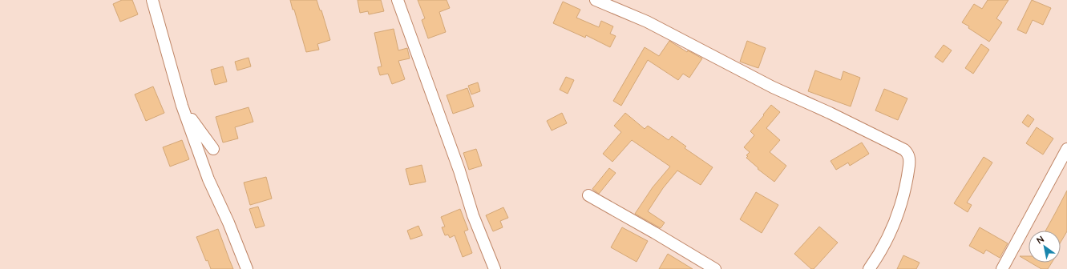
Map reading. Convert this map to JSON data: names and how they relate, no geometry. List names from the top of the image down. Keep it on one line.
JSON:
{"north":"top left"}
